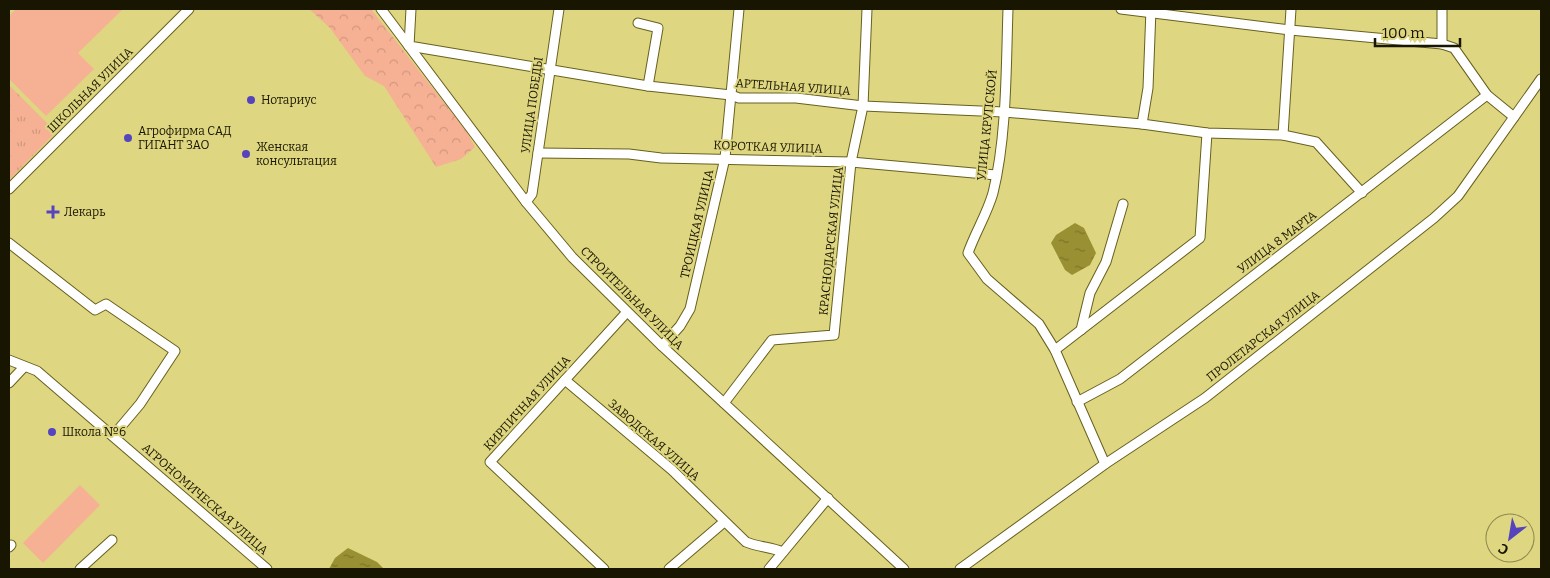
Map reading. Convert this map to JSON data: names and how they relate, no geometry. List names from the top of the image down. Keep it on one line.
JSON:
{"streets":{"street":["АРТЕЛЬНАЯ УЛИЦА","ШКОЛЬНАЯ УЛИЦА","УЛИЦА ПОБЕДЫ","УЛИЦА КРУПСКОЙ","КОРОТКАЯ УЛИЦА","ТРОИЦКАЯ УЛИЦА","КРАСНОДАРСКАЯ УЛИЦА","УЛИЦА 8 МАРТА","СТРОИТЕЛЬНАЯ УЛИЦА","ПРОЛЕТАРСКАЯ УЛИЦА","КИРПИЧНАЯ УЛИЦА","ЗАВОДСКАЯ УЛИЦА","АГРОНОМИЧЕСКАЯ УЛИЦА"]},"crossings":[["АРТЕЛЬНАЯ УЛИЦА","УЛИЦА ПОБЕДЫ"],["АРТЕЛЬНАЯ УЛИЦА","УЛИЦА КРУПСКОЙ"],["АРТЕЛЬНАЯ УЛИЦА","ТРОИЦКАЯ УЛИЦА"],["АРТЕЛЬНАЯ УЛИЦА","КРАСНОДАРСКАЯ УЛИЦА"],["АРТЕЛЬНАЯ УЛИЦА","УЛИЦА 8 МАРТА"],["АРТЕЛЬНАЯ УЛИЦА","СТРОИТЕЛЬНАЯ УЛИЦА"],["УЛИЦА ПОБЕДЫ","КОРОТКАЯ УЛИЦА"],["УЛИЦА ПОБЕДЫ","СТРОИТЕЛЬНАЯ УЛИЦА"],["УЛИЦА КРУПСКОЙ","КОРОТКАЯ УЛИЦА"],["УЛИЦА КРУПСКОЙ","УЛИЦА 8 МАРТА"],["УЛИЦА КРУПСКОЙ","ПРОЛЕТАРСКАЯ УЛИЦА"],["КОРОТКАЯ УЛИЦА","ТРОИЦКАЯ УЛИЦА"],["КОРОТКАЯ УЛИЦА","КРАСНОДАРСКАЯ УЛИЦА"],["ТРОИЦКАЯ УЛИЦА","СТРОИТЕЛЬНАЯ УЛИЦА"],["КРАСНОДАРСКАЯ УЛИЦА","СТРОИТЕЛЬНАЯ УЛИЦА"],["СТРОИТЕЛЬНАЯ УЛИЦА","КИРПИЧНАЯ УЛИЦА"],["КИРПИЧНАЯ УЛИЦА","ЗАВОДСКАЯ УЛИЦА"]],"places":{"other":["Нотариус","Агрофирма САД ГИГАНТ ЗАО","Женская консультация","Школа №6"],"health":["Лекарь"]},"scale_bar":"100 m","north":"bottom left"}
